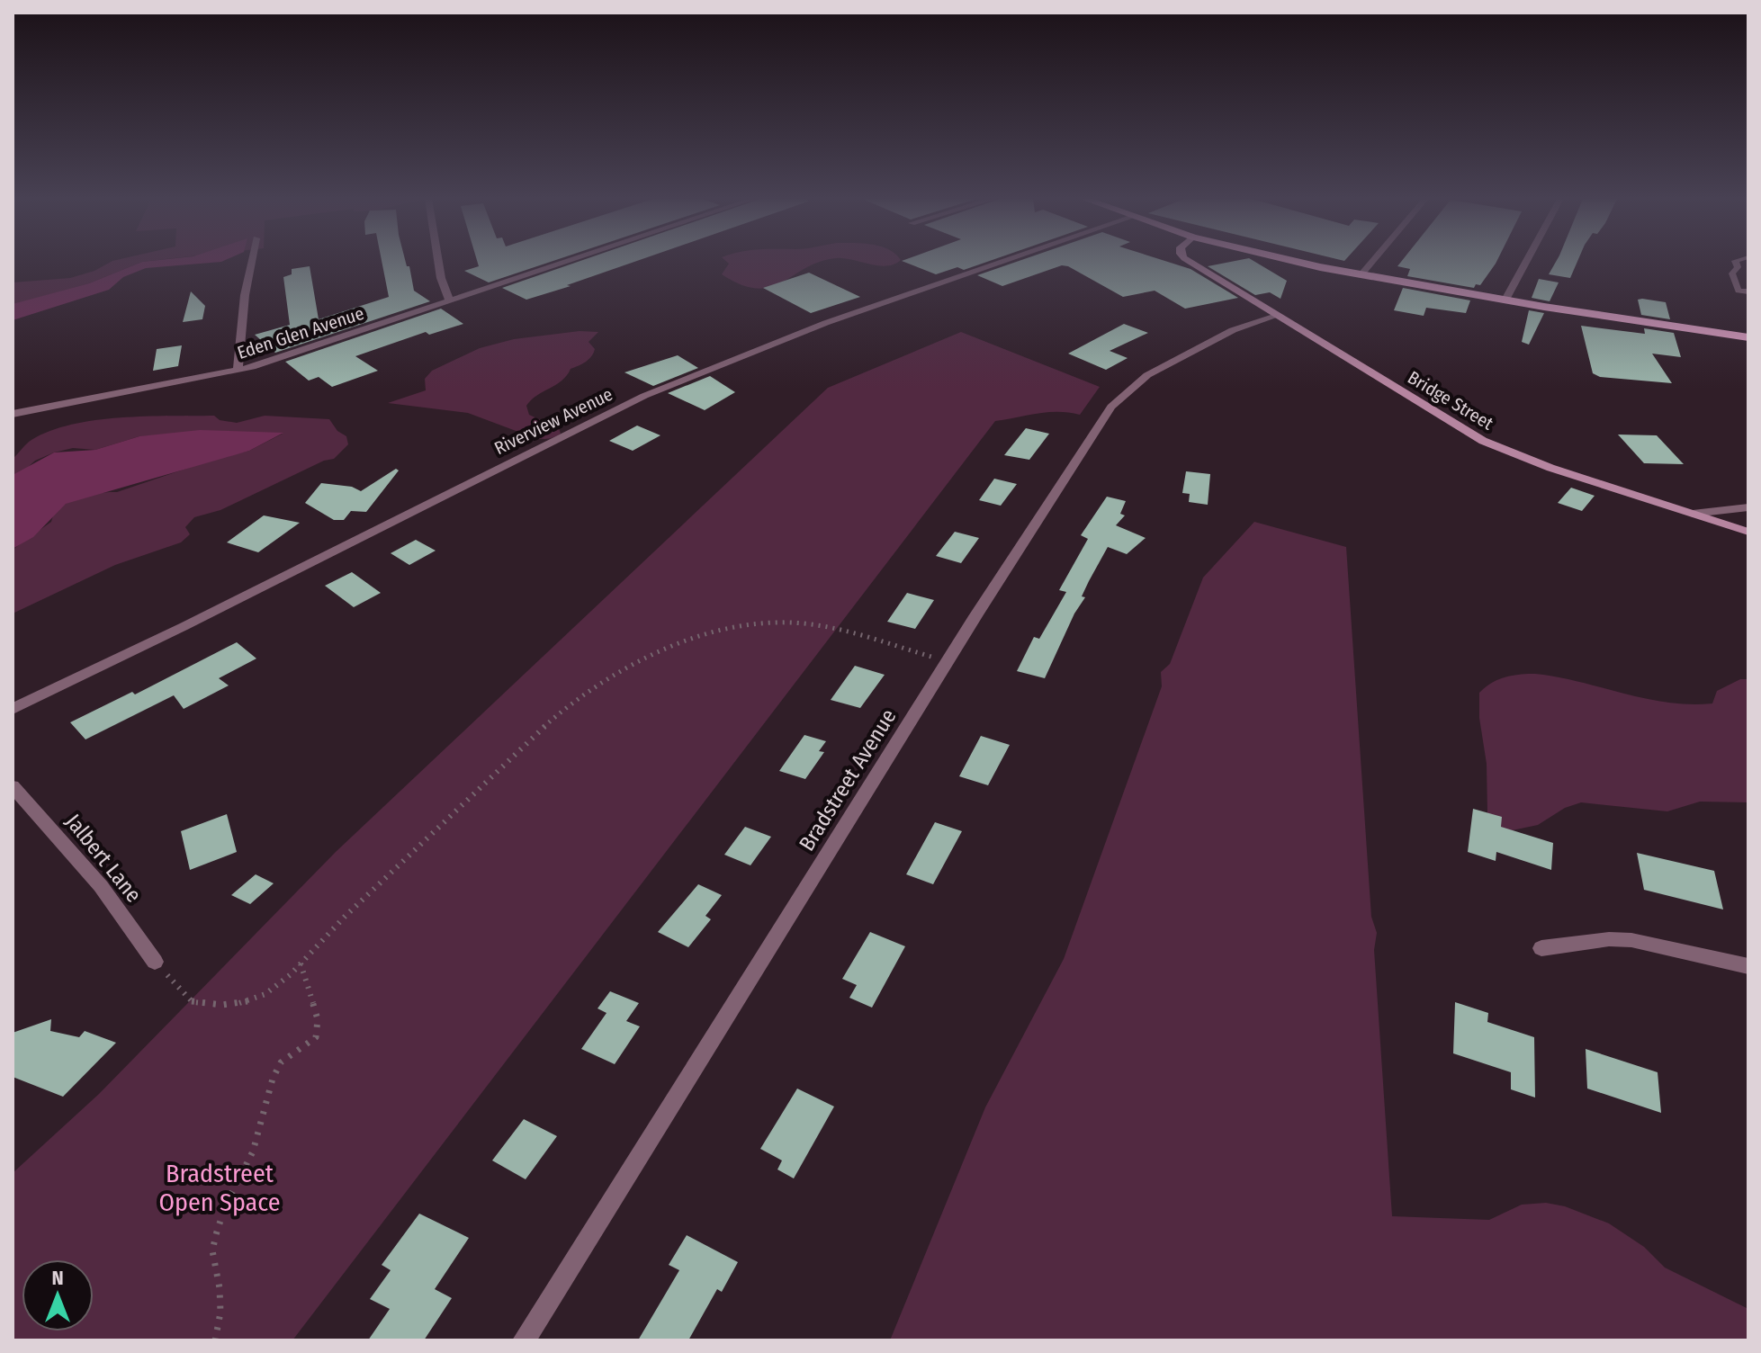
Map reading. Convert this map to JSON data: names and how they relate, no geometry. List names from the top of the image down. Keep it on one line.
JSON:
{"streets":{"main road":["Bridge Street"],"street":["Eden Glen Avenue","Riverview Avenue","Bradstreet Avenue","Jalbert Lane"]},"crossings":[["Bridge Street","Bradstreet Avenue"]],"parks":["Bradstreet Open Space"],"north":"top"}
